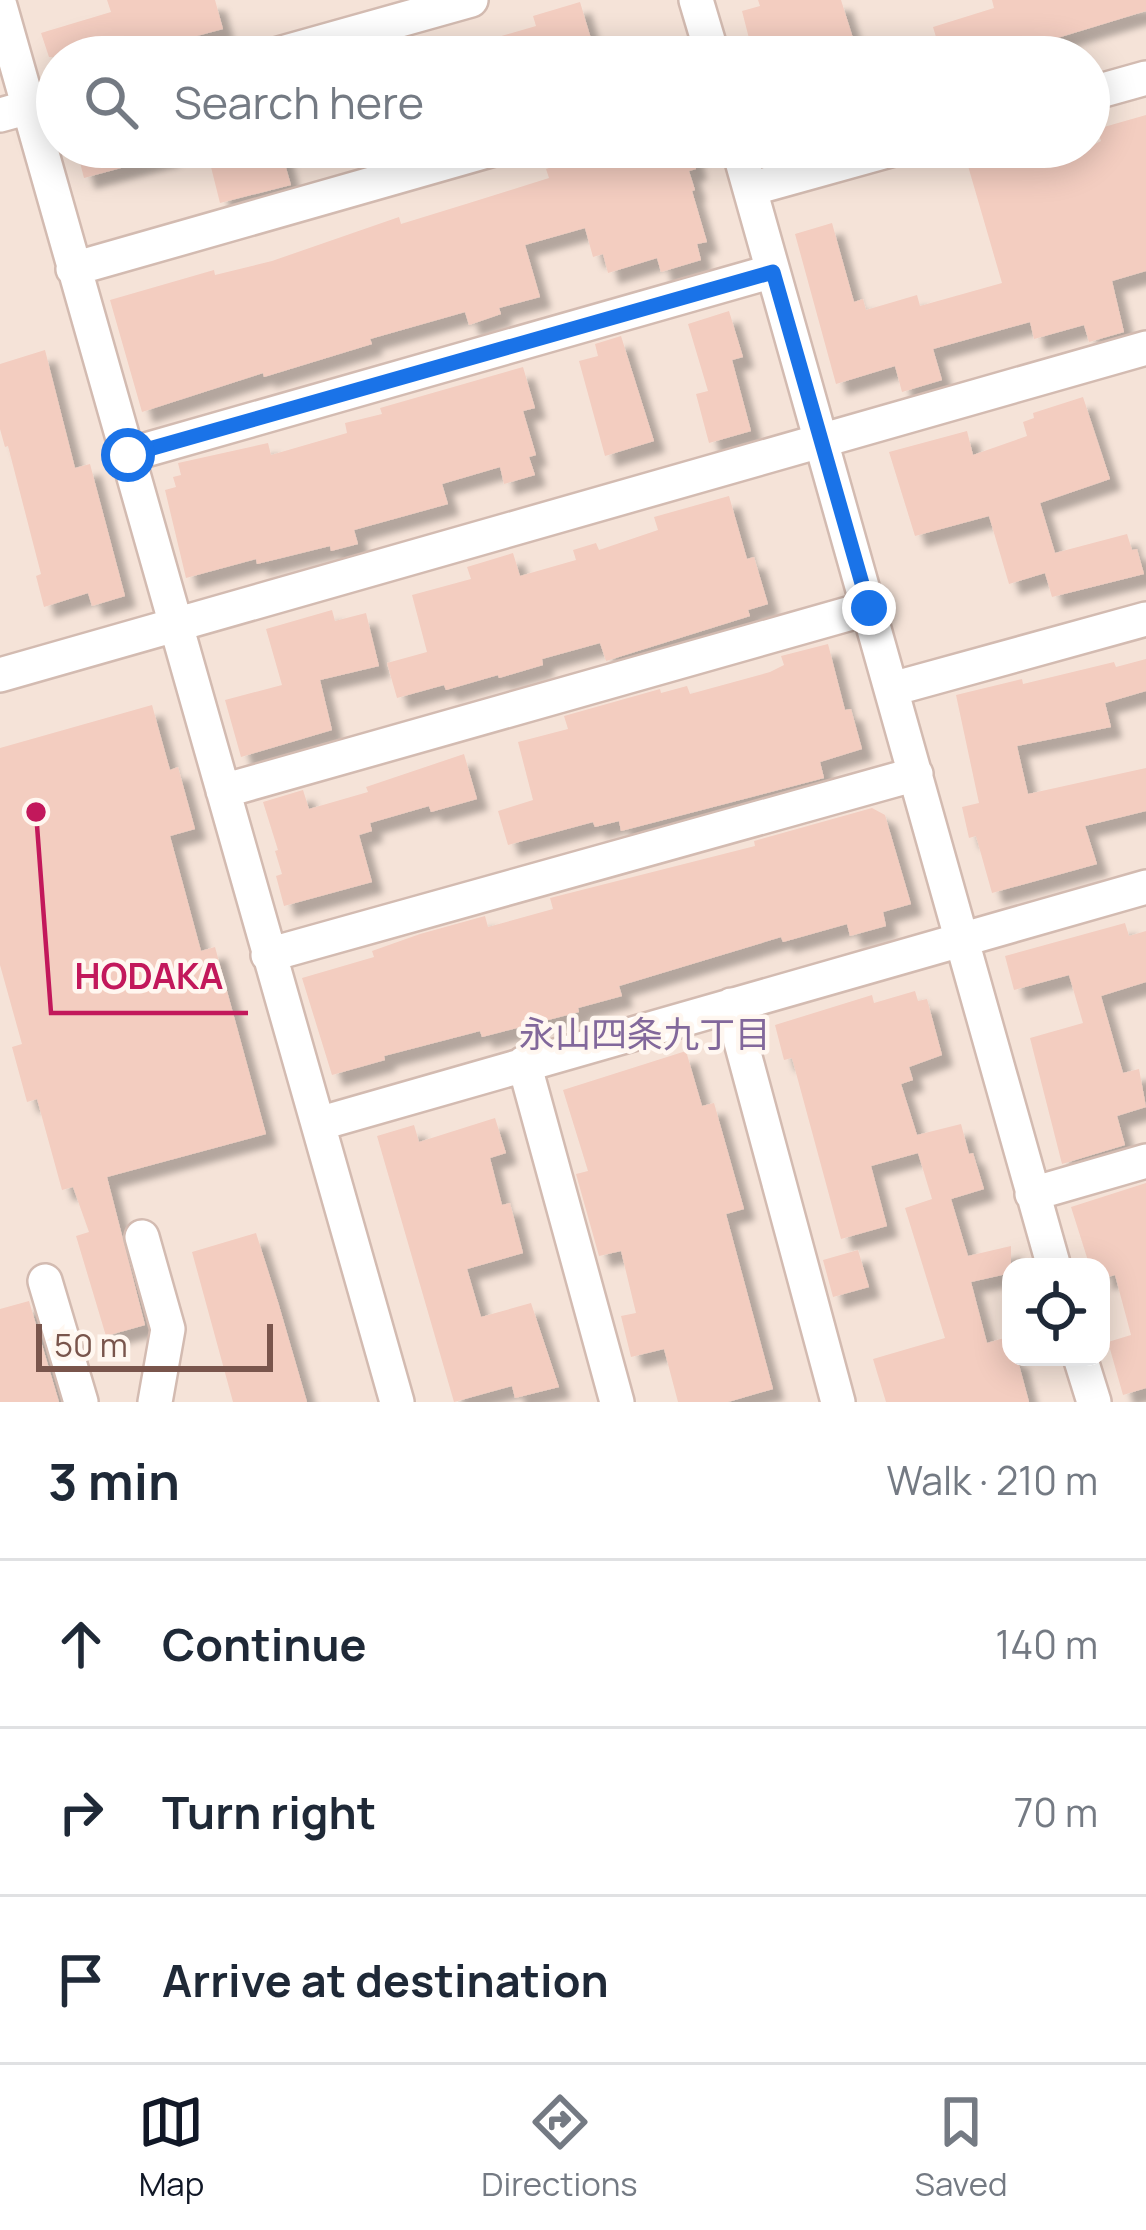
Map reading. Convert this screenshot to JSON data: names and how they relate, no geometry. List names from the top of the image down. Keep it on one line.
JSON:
{"districts":["永山四条九丁目"],"places":["HODAKA"],"scale_bar":"50 m","page":{"search":"Search here","scale":"50 m","heading":["3 min","Walk · 210 m"],"list":[["Continue","140 m"],["Turn right","70 m"],"Arrive at destination"],"nav":["Map","Directions","Saved"]}}
